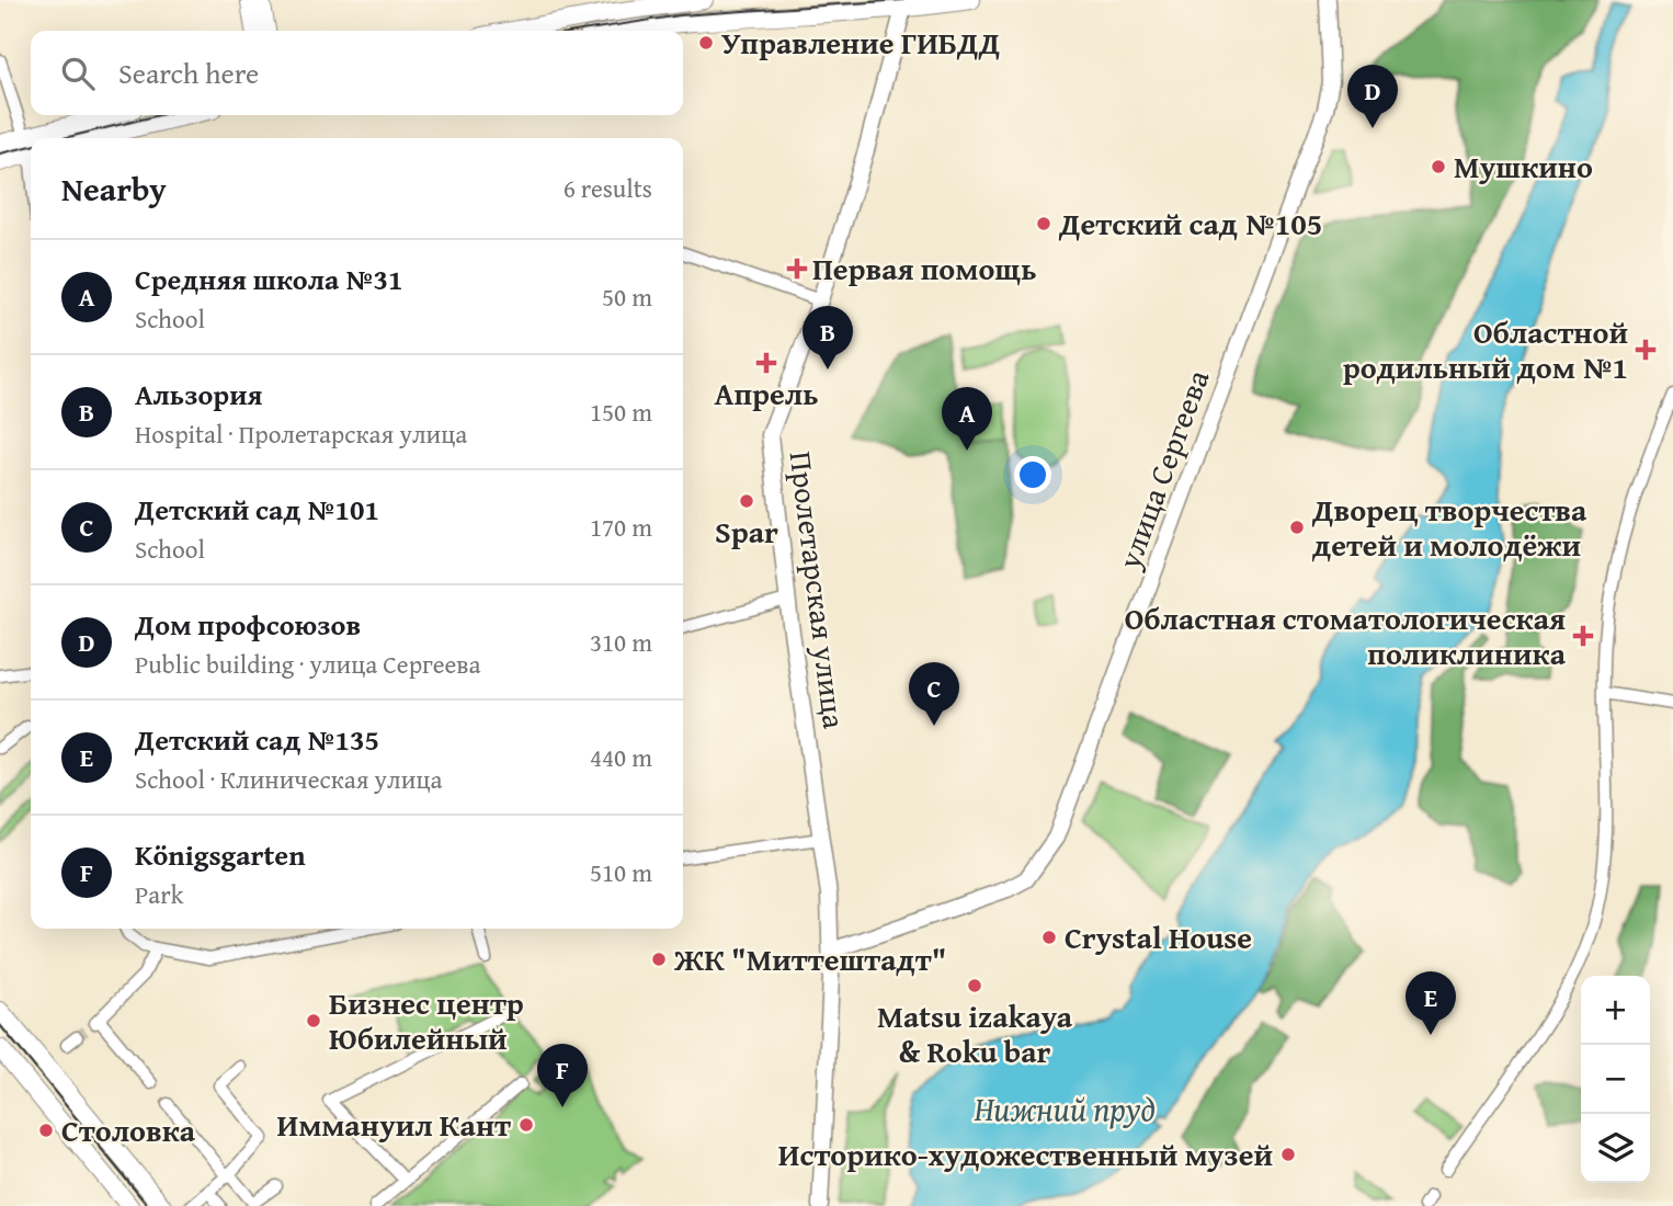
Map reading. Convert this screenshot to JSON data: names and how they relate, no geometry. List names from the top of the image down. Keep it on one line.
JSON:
{"streets":{"main road":["улица Сергеева","Пролетарская улица"]},"crossings":[["улица Сергеева","Пролетарская улица"]],"water":["Нижний пруд"],"places":{"other":["Управление ГИБДД","Мушкино","Детский сад №105","Spar","Дворец творчества детей и молодёжи","Crystal House","ЖК \"Миттештадт\"","Matsu izakaya & Roku bar","Бизнес центр Юбилейный","Иммануил Кант","Столовка","Историко-художественный музей"],"health":["Первая помощь","Областной родильный дом №1","Апрель","Областная стоматологическая поликлиника"]},"page":{"search":"Search here","pins":["D","B","A","C","E","F"],"heading":["Nearby","6 results"],"list":[{"mark":"A","name":"Средняя школа №31","note":"School","value":"50 m"},{"mark":"B","name":"Альзория","note":"Hospital · Пролетарская улица","value":"150 m"},{"mark":"C","name":"Детский сад №101","note":"School","value":"170 m"},{"mark":"D","name":"Дом профсоюзов","note":"Public building · улица Сергеева","value":"310 m"},{"mark":"E","name":"Детский сад №135","note":"School · Клиническая улица","value":"440 m"},{"mark":"F","name":"Königsgarten","note":"Park","value":"510 m"}],"map_buttons":["+","−"]}}
